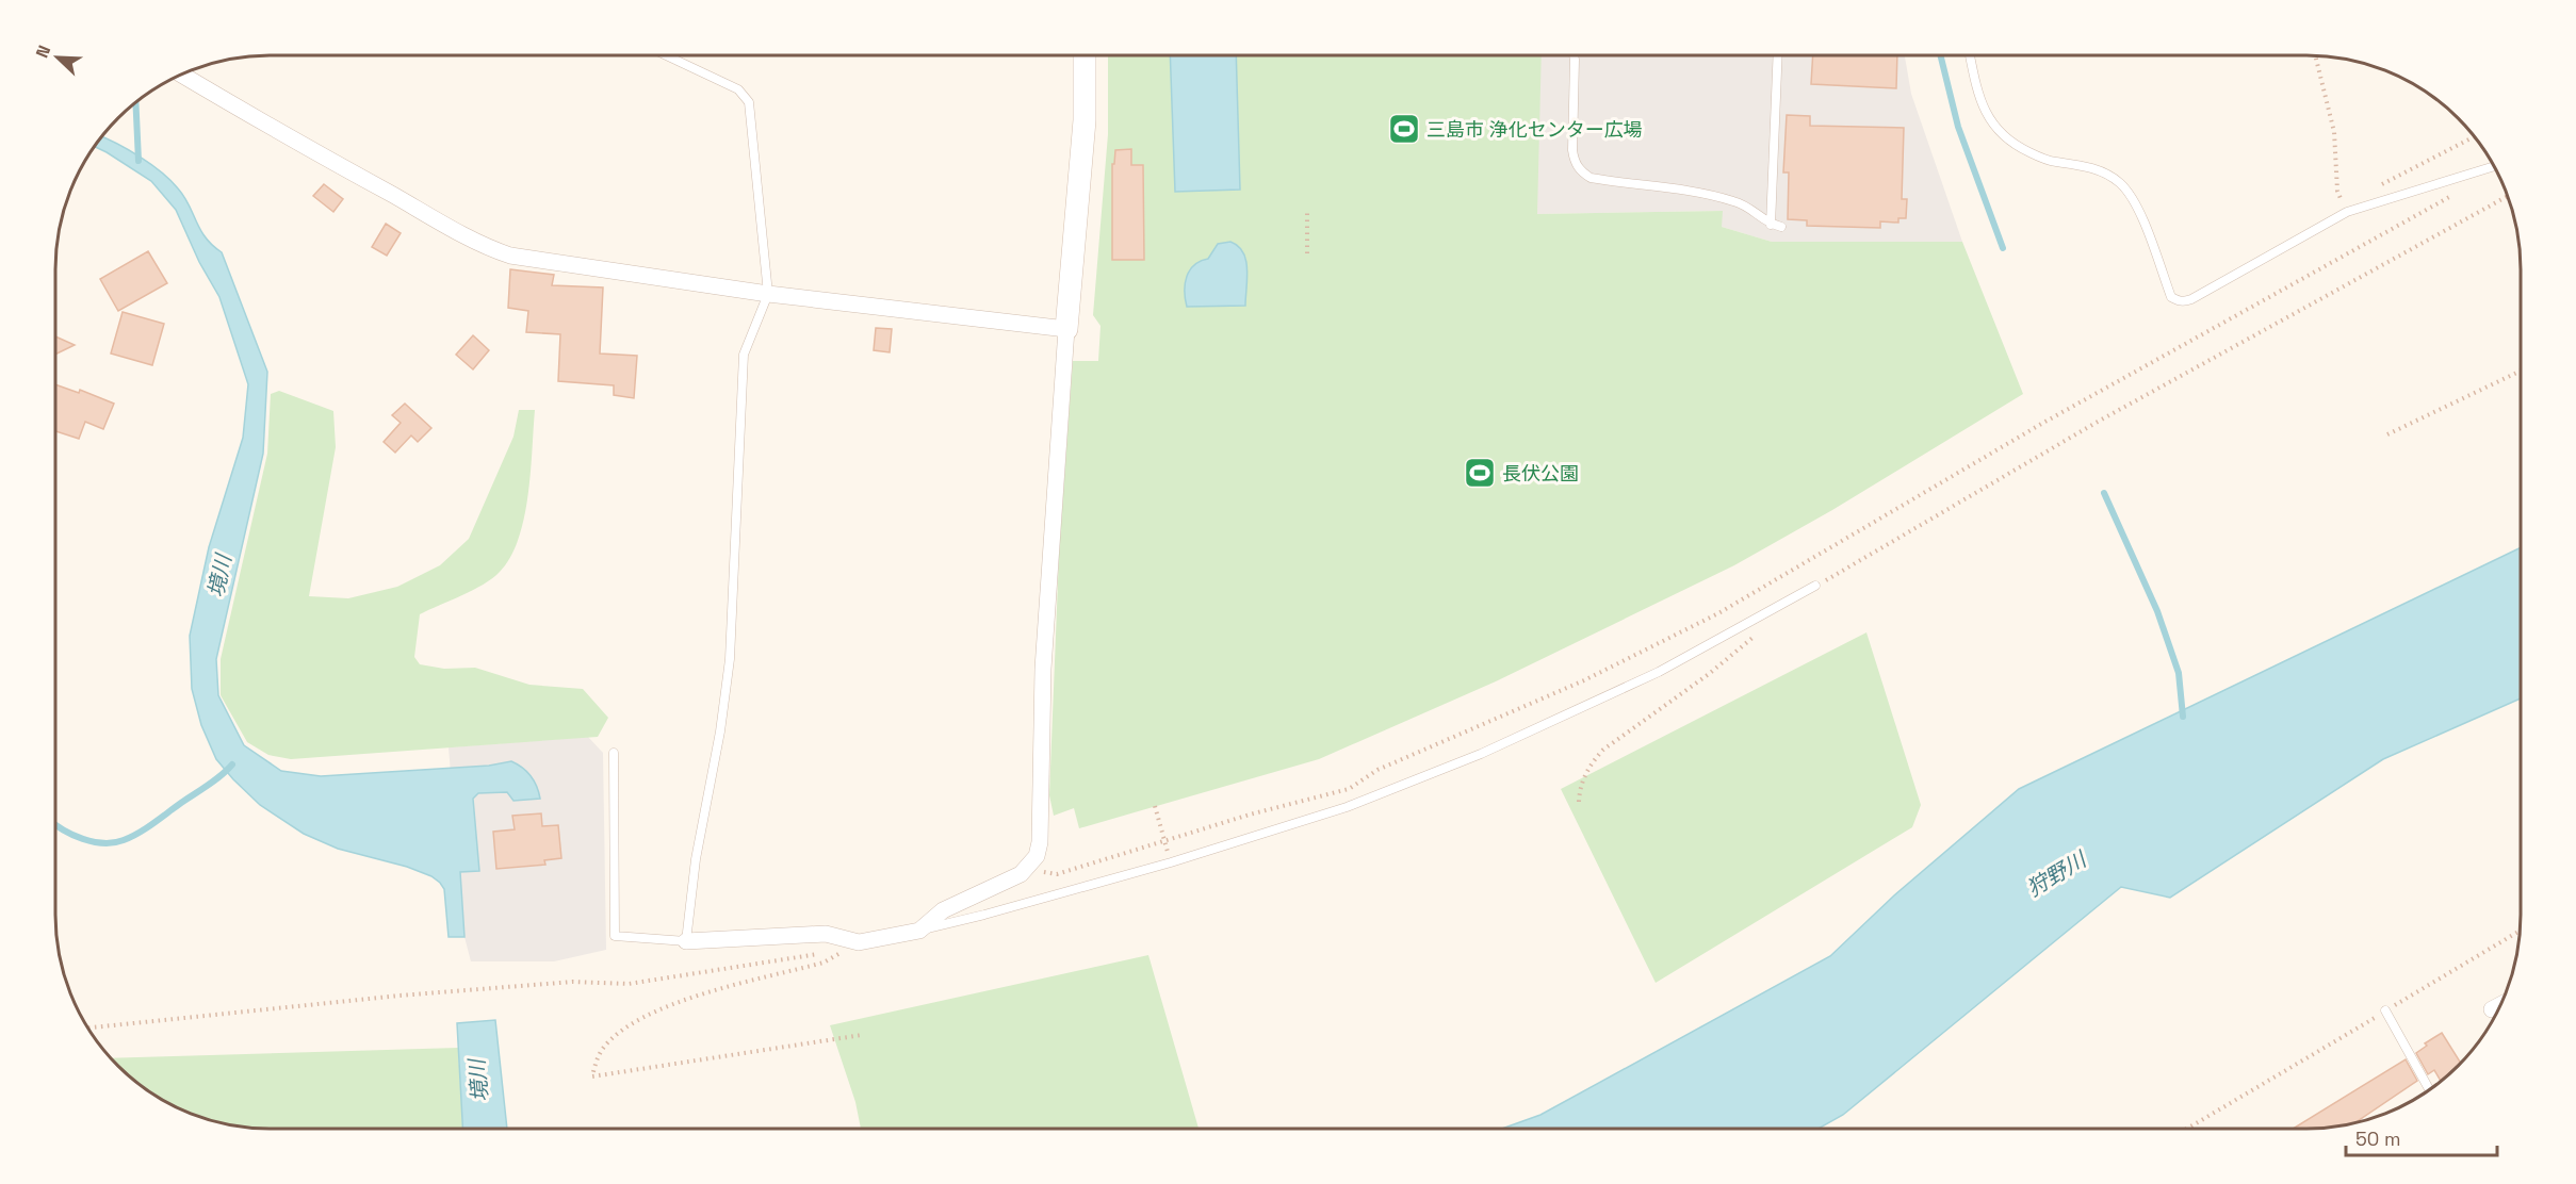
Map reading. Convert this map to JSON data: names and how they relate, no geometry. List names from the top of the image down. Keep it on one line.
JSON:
{"water":["境川","狩野川"],"places":{"sports":["三島市 浄化センター広場","長伏公園"]},"scale_bar":"50 m","north":"top left"}
